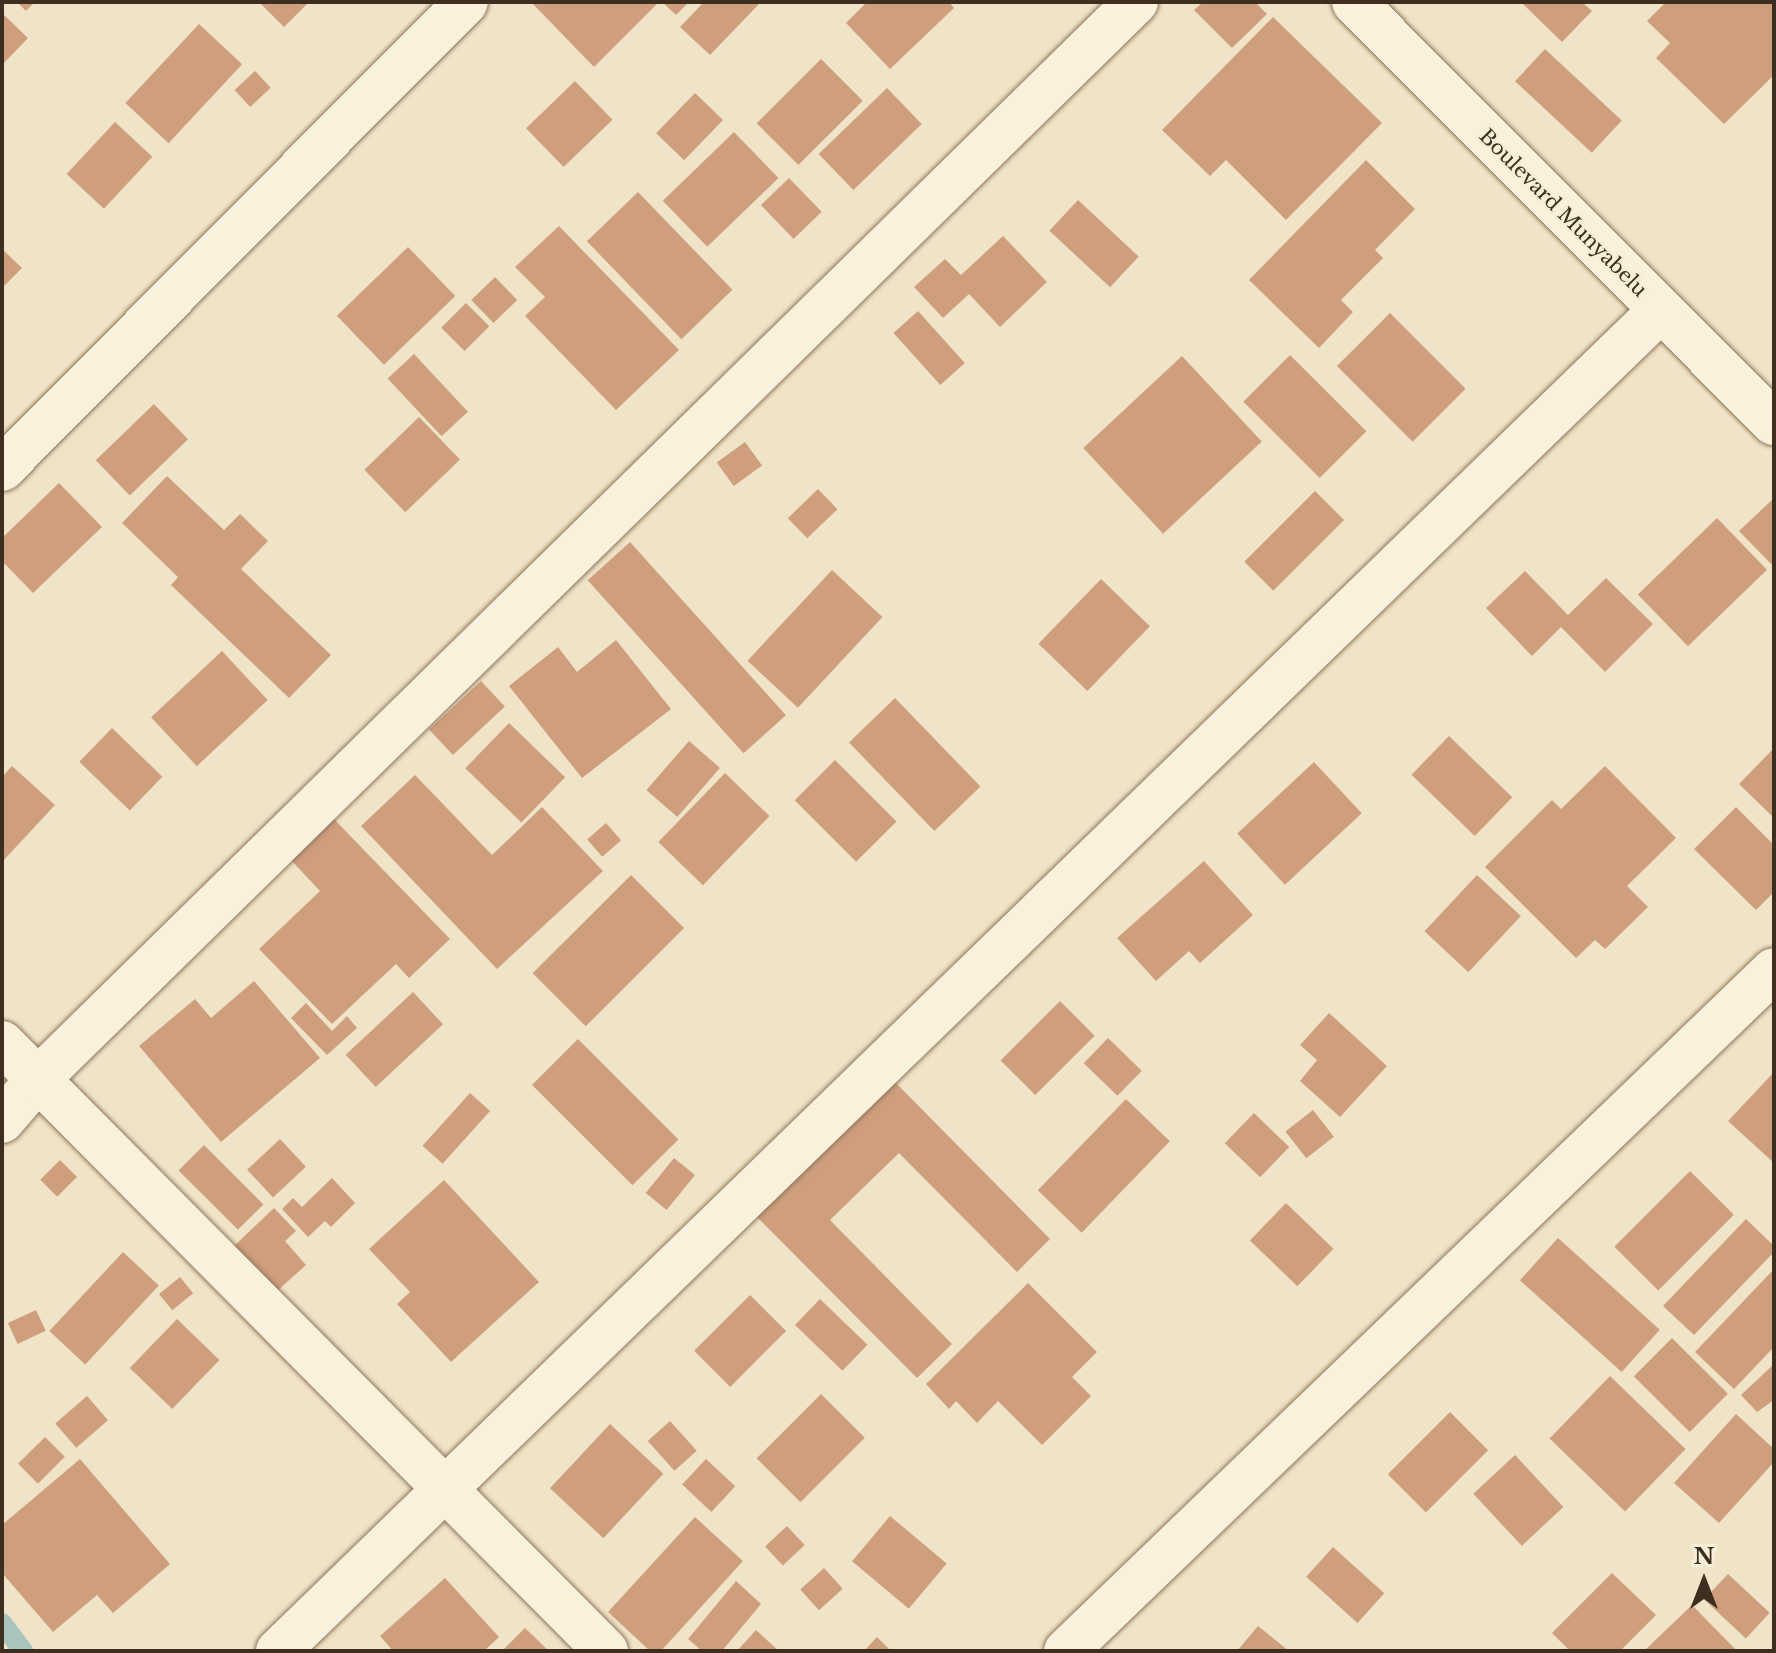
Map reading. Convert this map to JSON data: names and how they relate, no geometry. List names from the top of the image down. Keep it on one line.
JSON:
{"streets":{"street":["Boulevard Munyabelu"]},"north":"top"}
